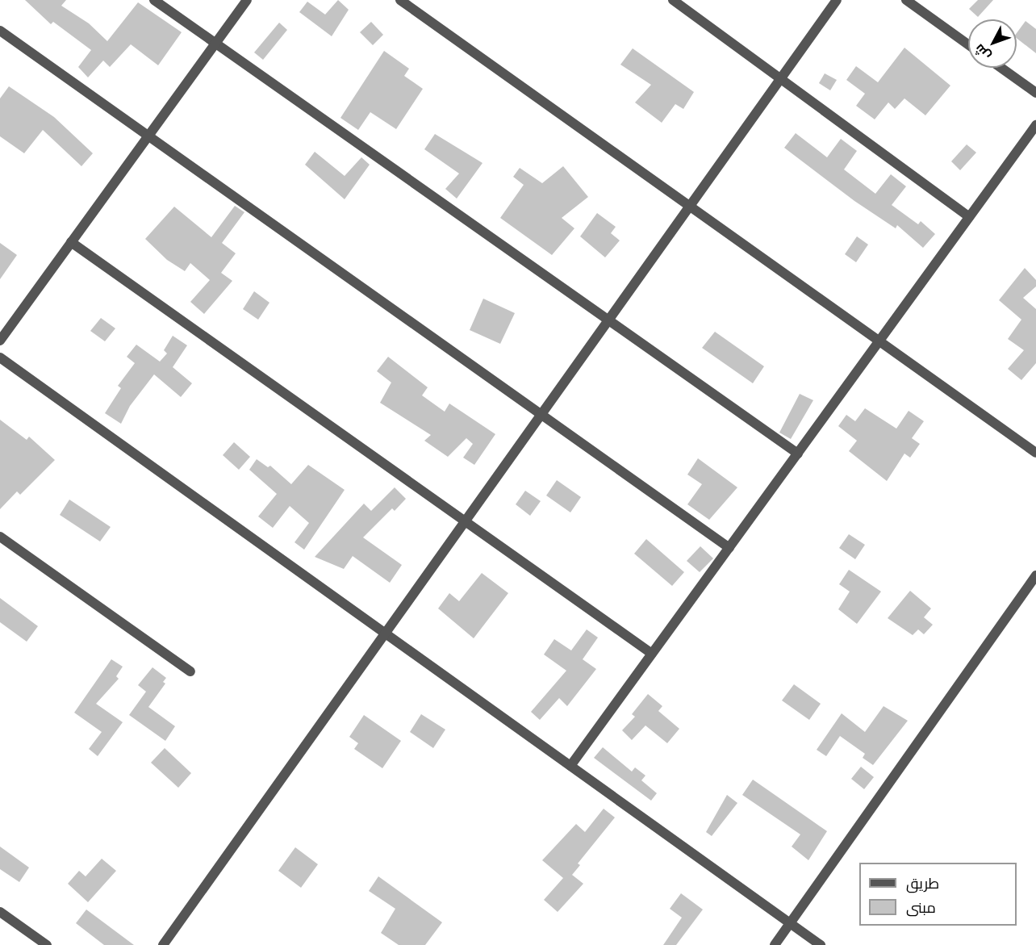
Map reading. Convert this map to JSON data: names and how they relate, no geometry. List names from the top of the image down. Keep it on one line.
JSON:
{"legend":["طريق","مبنى"],"north":"bottom left"}
